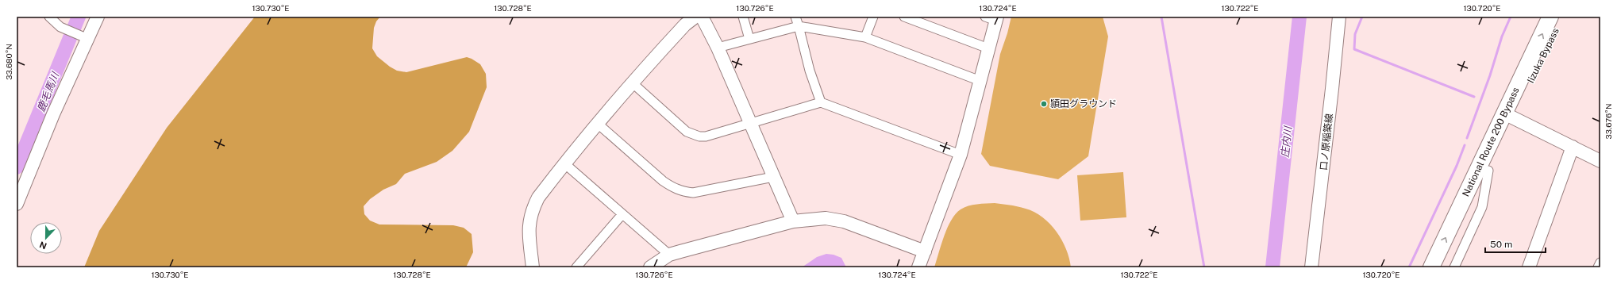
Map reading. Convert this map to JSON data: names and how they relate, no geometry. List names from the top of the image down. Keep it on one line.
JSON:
{"streets":{"highway":["Iizuka Bypass","National Route 200 Bypass"],"street":["口ノ原稲築線"]},"crossings":[["Iizuka Bypass","National Route 200 Bypass"]],"one_way":["National Route 200 Bypass"],"water":["鹿毛馬川","庄内川"],"places":["頴田グラウンド"],"scale_bar":"50 m","north":"bottom","coordinates":["130.730°E","130.728°E","130.726°E","130.724°E","130.722°E","130.720°E","33.680°N","33.676°N"]}
